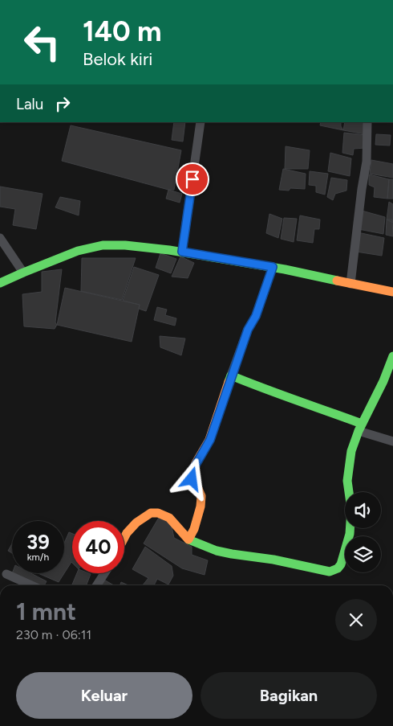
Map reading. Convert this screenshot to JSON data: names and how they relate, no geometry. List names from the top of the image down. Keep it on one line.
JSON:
{"page":{"turn":["140 m","Belok kiri"],"then":"Lalu","speed":"39 km/h","limit":"40","heading":["1 mnt","230 m · 06:11"],"buttons":["Keluar","Bagikan"]}}
